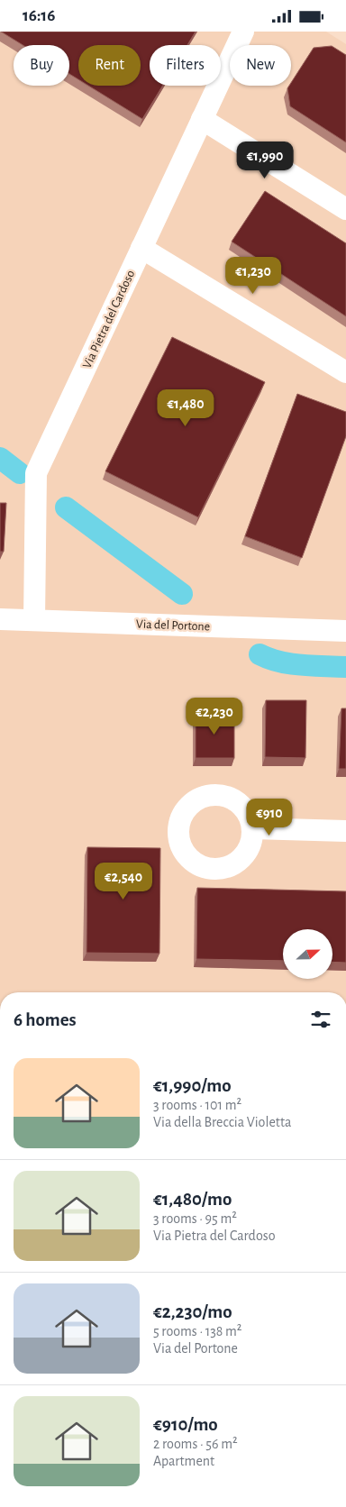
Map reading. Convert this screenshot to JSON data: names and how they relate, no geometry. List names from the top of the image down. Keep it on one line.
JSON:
{"streets":{"street":["Via Pietra del Cardoso","Via del Portone"]},"crossings":[["Via Pietra del Cardoso","Via del Portone"]],"north":"right","page":{"status":"16:16","chip":["Buy","Rent","Filters","New"],"price":["€1,990","€1,230","€1,480","€2,230","€910","€2,540"],"heading":"6 homes","list":[{"name":"€1,990/mo","note":"3 rooms · 101 m² · Via della Breccia Violetta"},{"name":"€1,480/mo","note":"3 rooms · 95 m² · Via Pietra del Cardoso"},{"name":"€2,230/mo","note":"5 rooms · 138 m² · Via del Portone"},{"name":"€910/mo","note":"2 rooms · 56 m² · Apartment"}]}}
